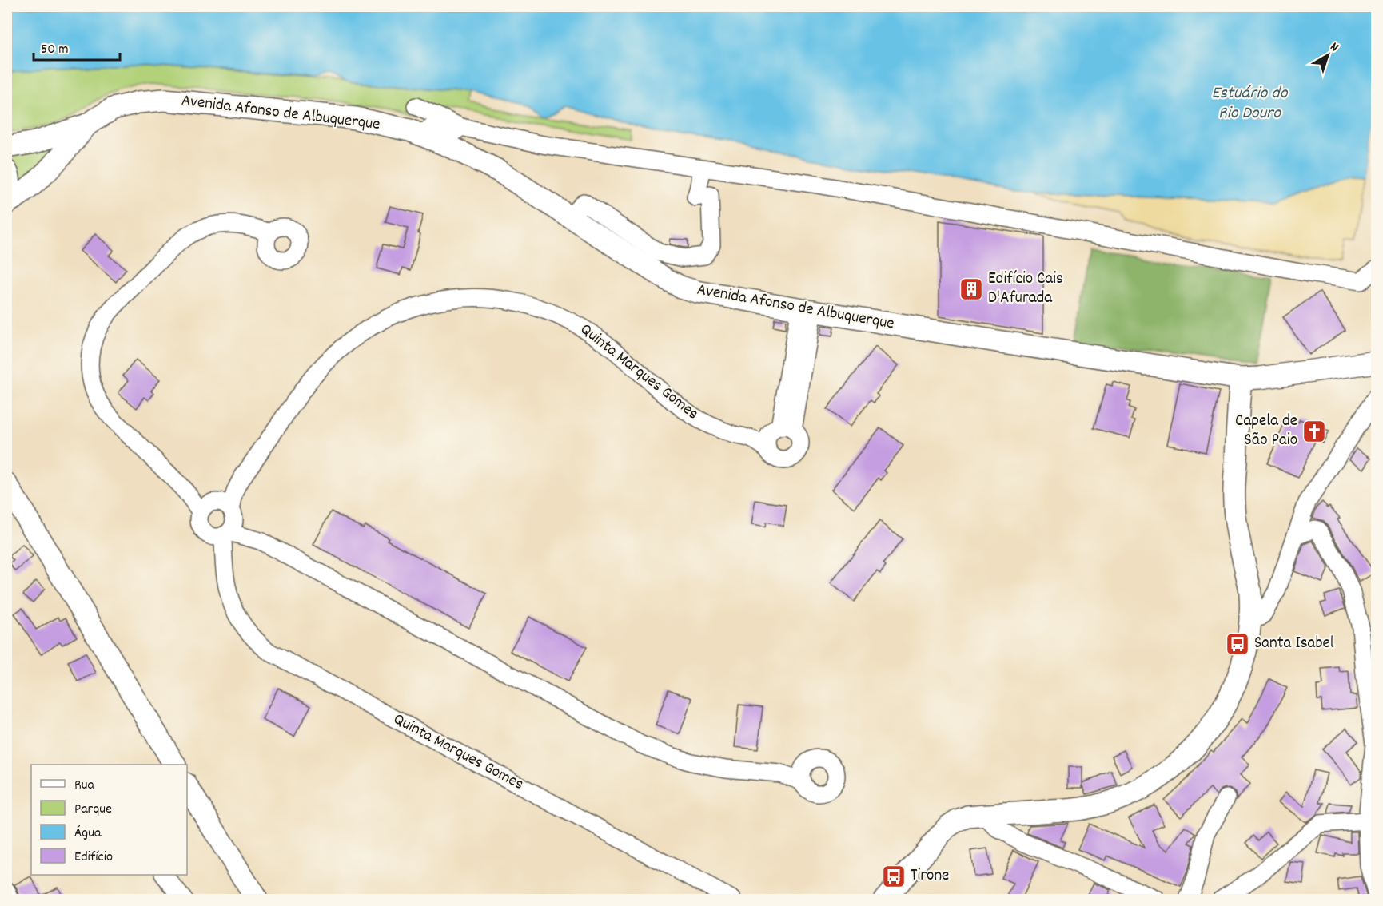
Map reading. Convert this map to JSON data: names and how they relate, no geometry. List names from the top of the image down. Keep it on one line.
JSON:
{"streets":{"main road":["Avenida Afonso de Albuquerque"],"street":["Quinta Marques Gomes"]},"crossings":[["Avenida Afonso de Albuquerque","Quinta Marques Gomes"]],"water":["Estuário do Rio Douro"],"places":{"building":["Edifício Cais D'Afurada"],"church":["Capela de São Paio"],"bus stop":["Santa Isabel","Tirone"]},"legend":["Rua","Parque","Água","Edifício"],"scale_bar":"50 m","north":"top right"}
